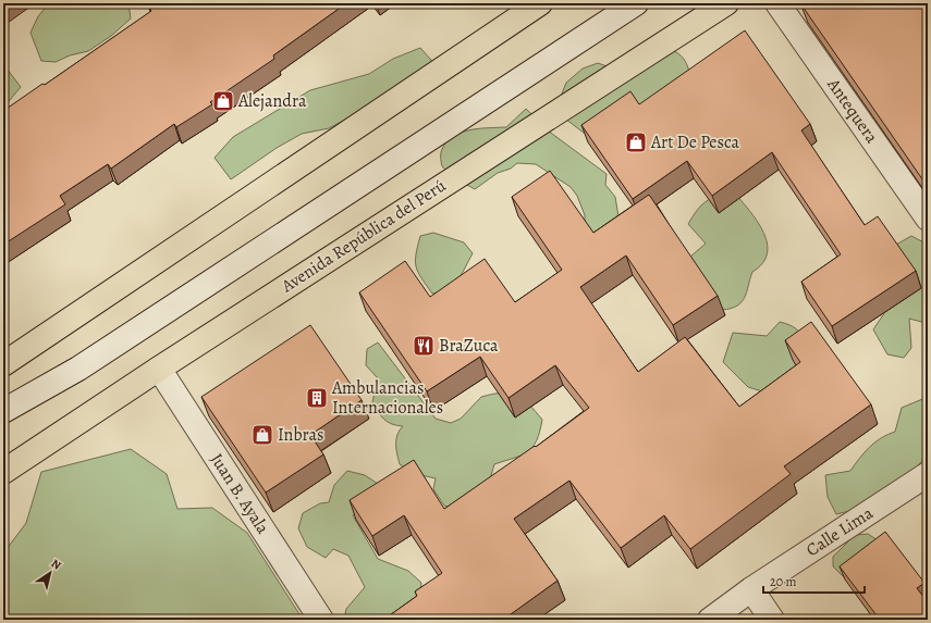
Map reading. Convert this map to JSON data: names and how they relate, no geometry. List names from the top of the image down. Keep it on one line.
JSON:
{"streets":{"highway":["Avenida República del Perú"],"street":["Antequera","Juan B. Ayala","Calle Lima"]},"crossings":[["Avenida República del Perú","Juan B. Ayala"]],"places":{"shop":["Alejandra","Art De Pesca","Inbras"],"restaurant":["BraZuca"],"building":["Ambulancias Internacionales"]},"scale_bar":"20 m","north":"top right"}
